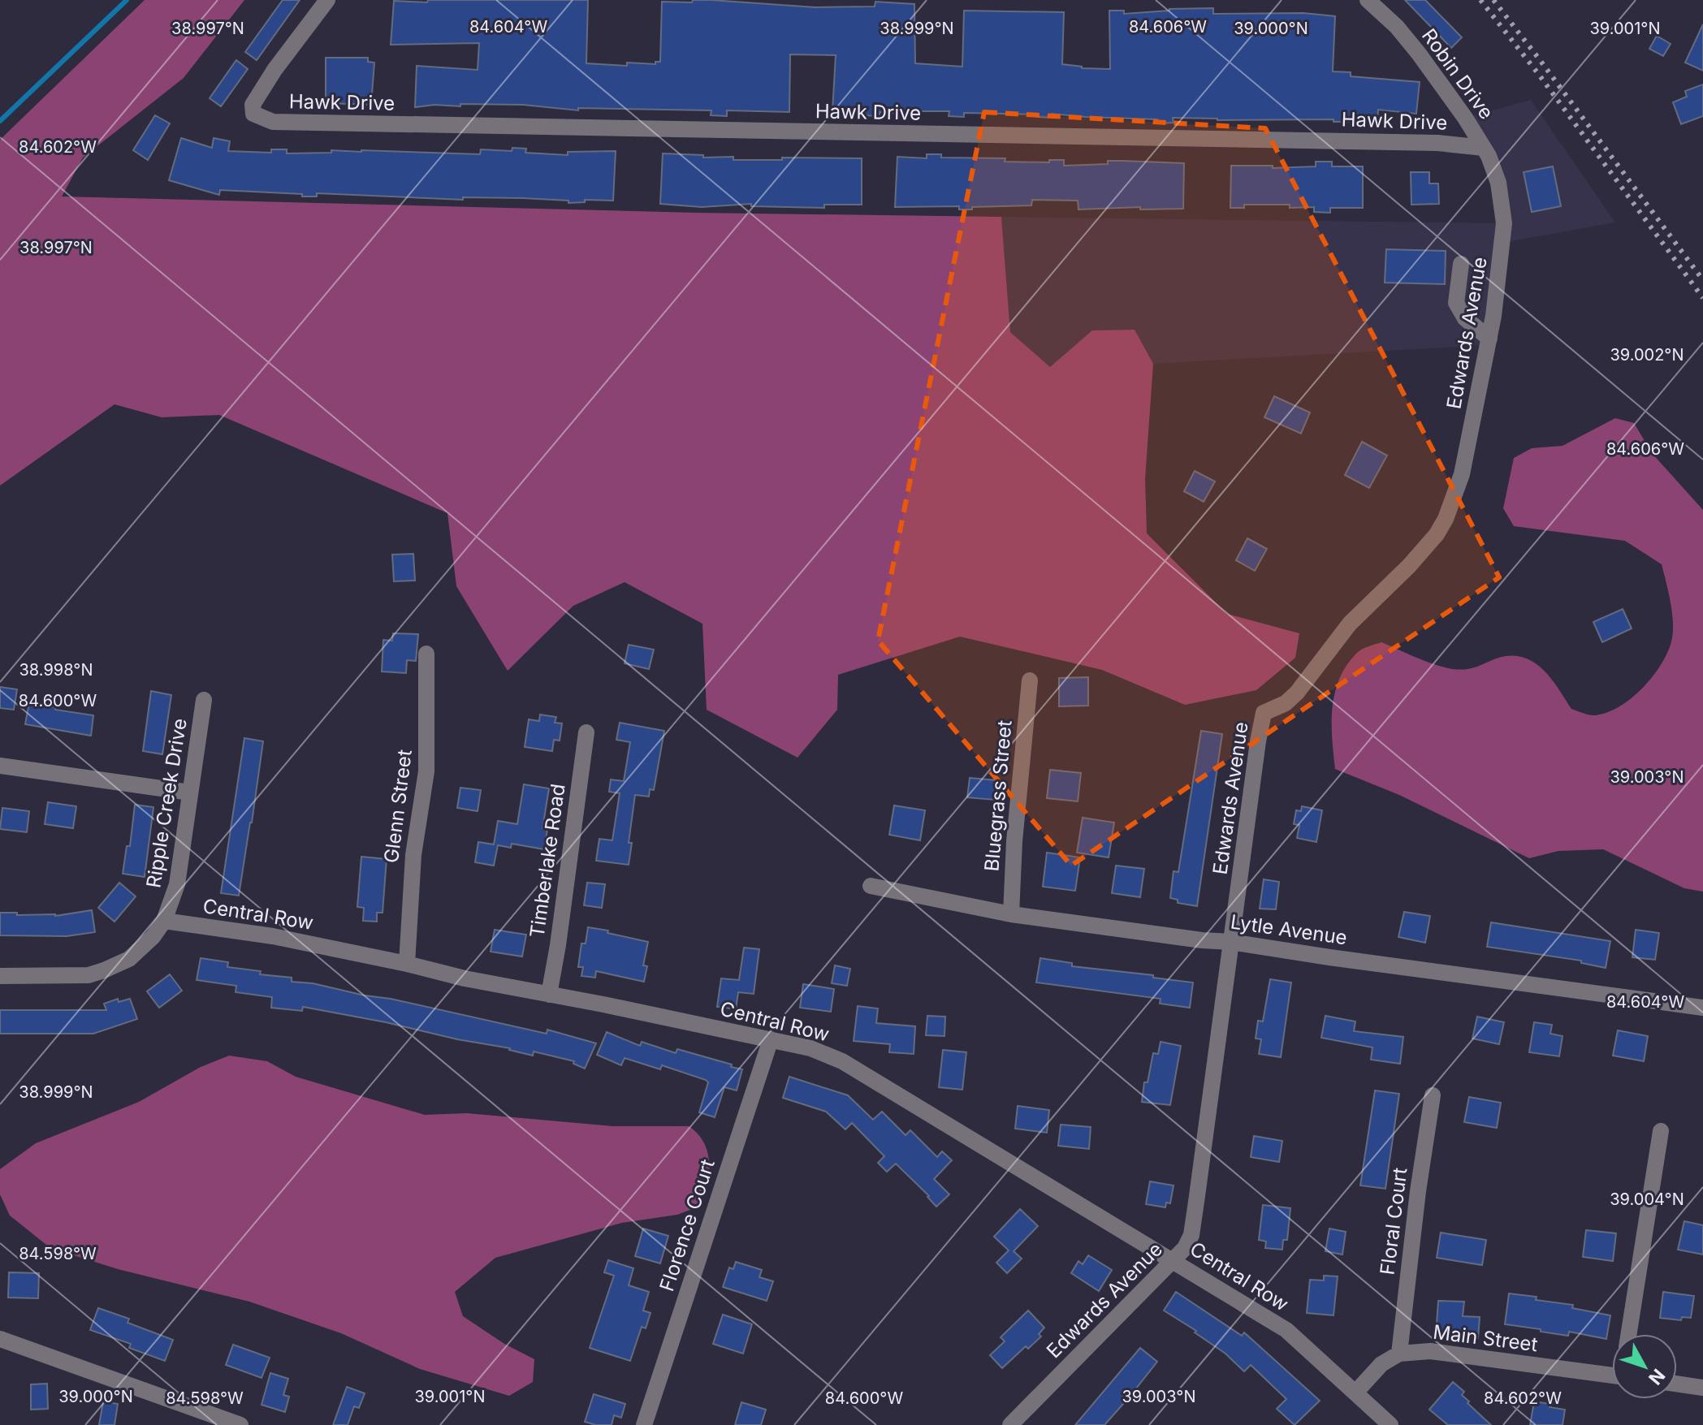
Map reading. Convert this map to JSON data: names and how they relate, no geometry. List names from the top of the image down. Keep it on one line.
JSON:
{"streets":{"street":["Robin Drive","Hawk Drive","Edwards Avenue","Bluegrass Street","Ripple Creek Drive","Glenn Street","Timberlake Road","Central Row","Lytle Avenue","Floral Court","Florence Court","Main Street"]},"crossings":[["Robin Drive","Hawk Drive"],["Robin Drive","Edwards Avenue"],["Hawk Drive","Edwards Avenue"],["Edwards Avenue","Central Row"],["Edwards Avenue","Lytle Avenue"],["Bluegrass Street","Lytle Avenue"],["Ripple Creek Drive","Central Row"],["Glenn Street","Central Row"],["Timberlake Road","Central Row"],["Central Row","Florence Court"],["Floral Court","Main Street"]],"north":"bottom right","coordinates":["84.604°W","84.606°W","38.997°N","38.999°N","39.000°N","39.001°N","84.602°W","39.002°N","38.998°N","84.600°W","39.003°N","39.004°N","84.598°W"]}
